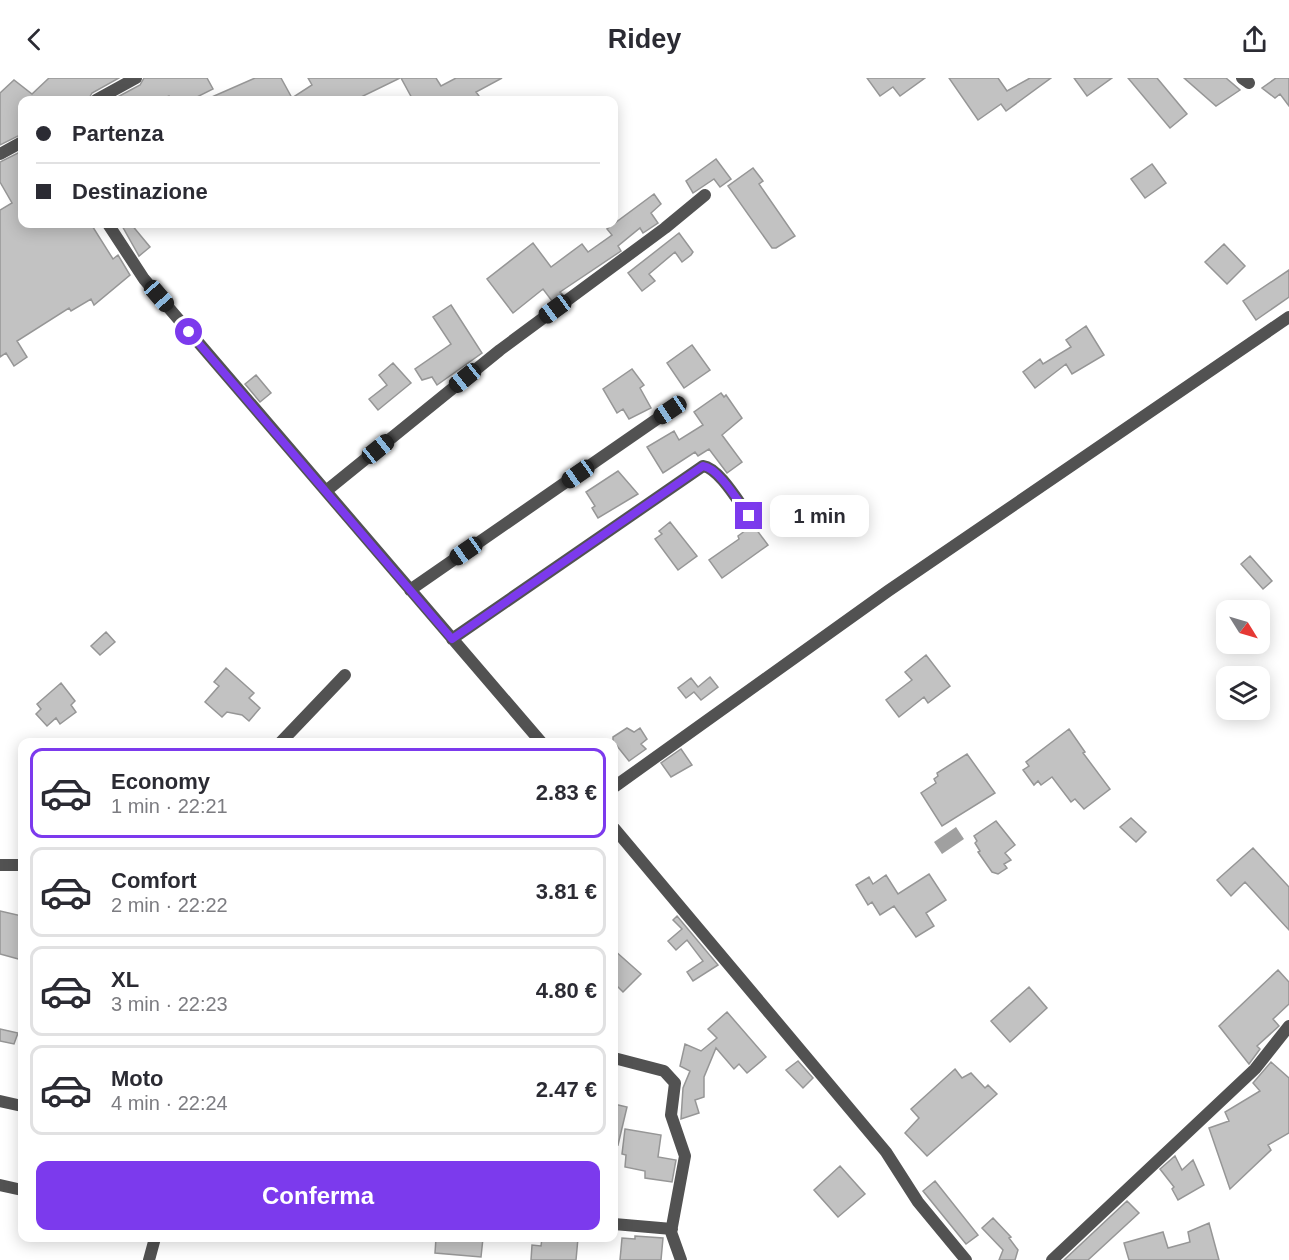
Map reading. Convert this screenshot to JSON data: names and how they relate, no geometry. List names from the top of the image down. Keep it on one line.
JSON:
{"north":"bottom right","page":{"header":"Ridey","banner":["Partenza","Destinazione"],"bubble":"1 min","list":[{"name":"Economy","note":"1 min · 22:21","value":"2.83 €"},{"name":"Comfort","note":"2 min · 22:22","value":"3.81 €"},{"name":"XL","note":"3 min · 22:23","value":"4.80 €"},{"name":"Moto","note":"4 min · 22:24","value":"2.47 €"}],"buttons":"Conferma"}}
